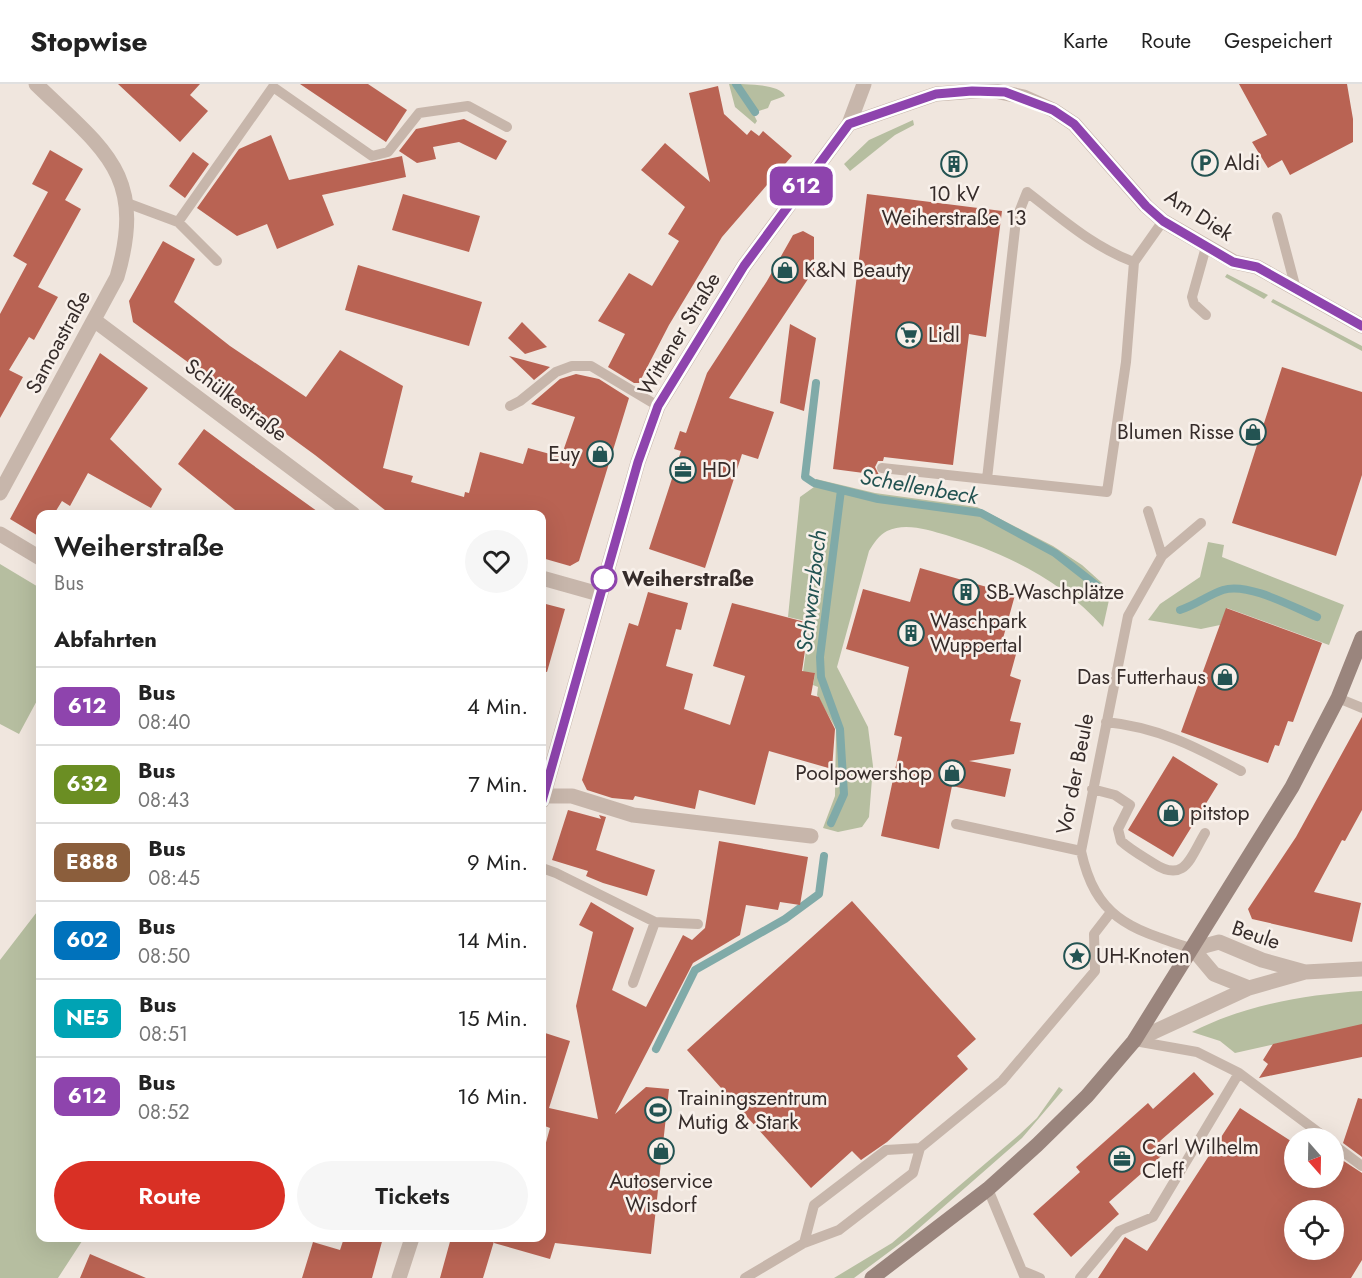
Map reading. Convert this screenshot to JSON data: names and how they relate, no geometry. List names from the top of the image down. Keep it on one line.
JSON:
{"streets":{"street":["Am Diek","Wittener Straße","Samoastraße","Schülkestraße","Beule"],"lane":["Vor der Beule"]},"crossings":[["Samoastraße","Schülkestraße"],["Vor der Beule","Beule"]],"water":["Schellenbeck","Schwarzbach"],"places":{"parking":["Aldi"],"building":["10 kV Weiherstraße 13","SB-Waschplätze","Waschpark Wuppertal"],"shop":["K&N Beauty","Blumen Risse","Euy","Das Futterhaus","Poolpowershop","pitstop","Autoservice Wisdorf"],"supermarket":["Lidl"],"office":["HDI","Carl Wilhelm Cleff"],"other":["Weiherstraße"],"place":["UH-Knoten"],"sports":["Trainingszentrum Mutig & Stark"]},"lines":["bus line 612"],"north":"bottom","page":{"header":"Stopwise","nav":["Karte","Route","Gespeichert"],"on_map":"612","heading":[["Weiherstraße","Bus"],"Abfahrten"],"list":[{"mark":"612","name":"Bus","note":"08:40","value":"4 Min."},{"mark":"632","name":"Bus","note":"08:43","value":"7 Min."},{"mark":"E888","name":"Bus","note":"08:45","value":"9 Min."},{"mark":"602","name":"Bus","note":"08:50","value":"14 Min."},{"mark":"NE5","name":"Bus","note":"08:51","value":"15 Min."},{"mark":"612","name":"Bus","note":"08:52","value":"16 Min."}],"buttons":["Route","Tickets"]}}
